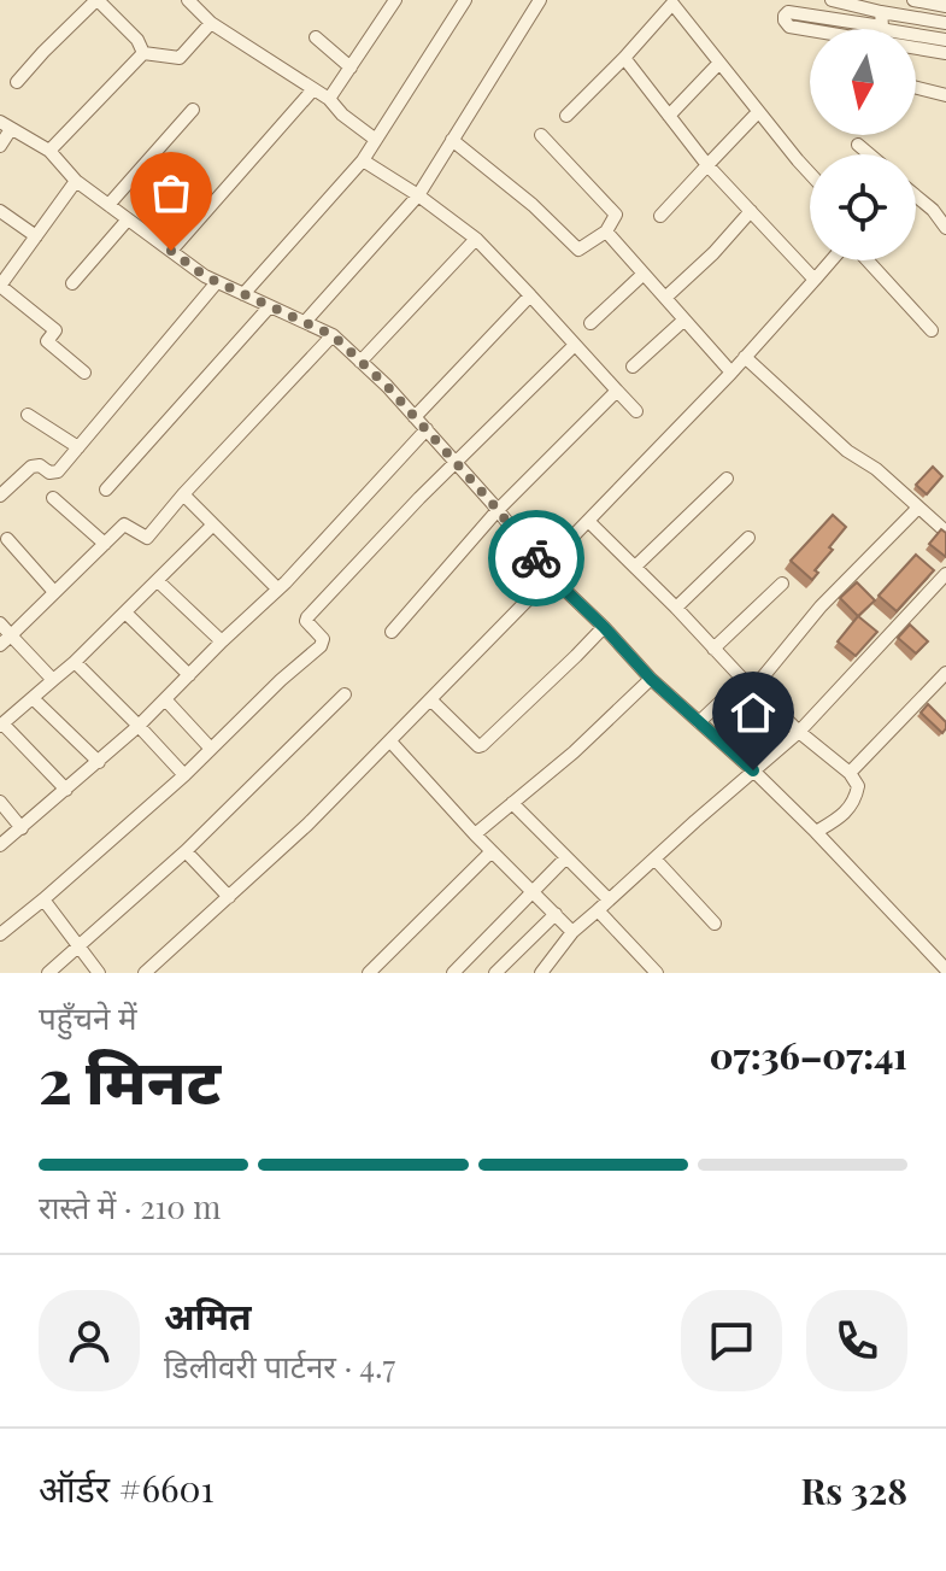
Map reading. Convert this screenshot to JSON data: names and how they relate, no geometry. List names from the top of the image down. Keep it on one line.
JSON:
{"north":"bottom","page":{"heading":["2 मिनट","पहुँचने में","07:36–07:41"],"panel":["अमित","डिलीवरी पार्टनर · 4.7","ऑर्डर #6601","Rs 328"],"bar":"रास्ते में · 210 m"}}
